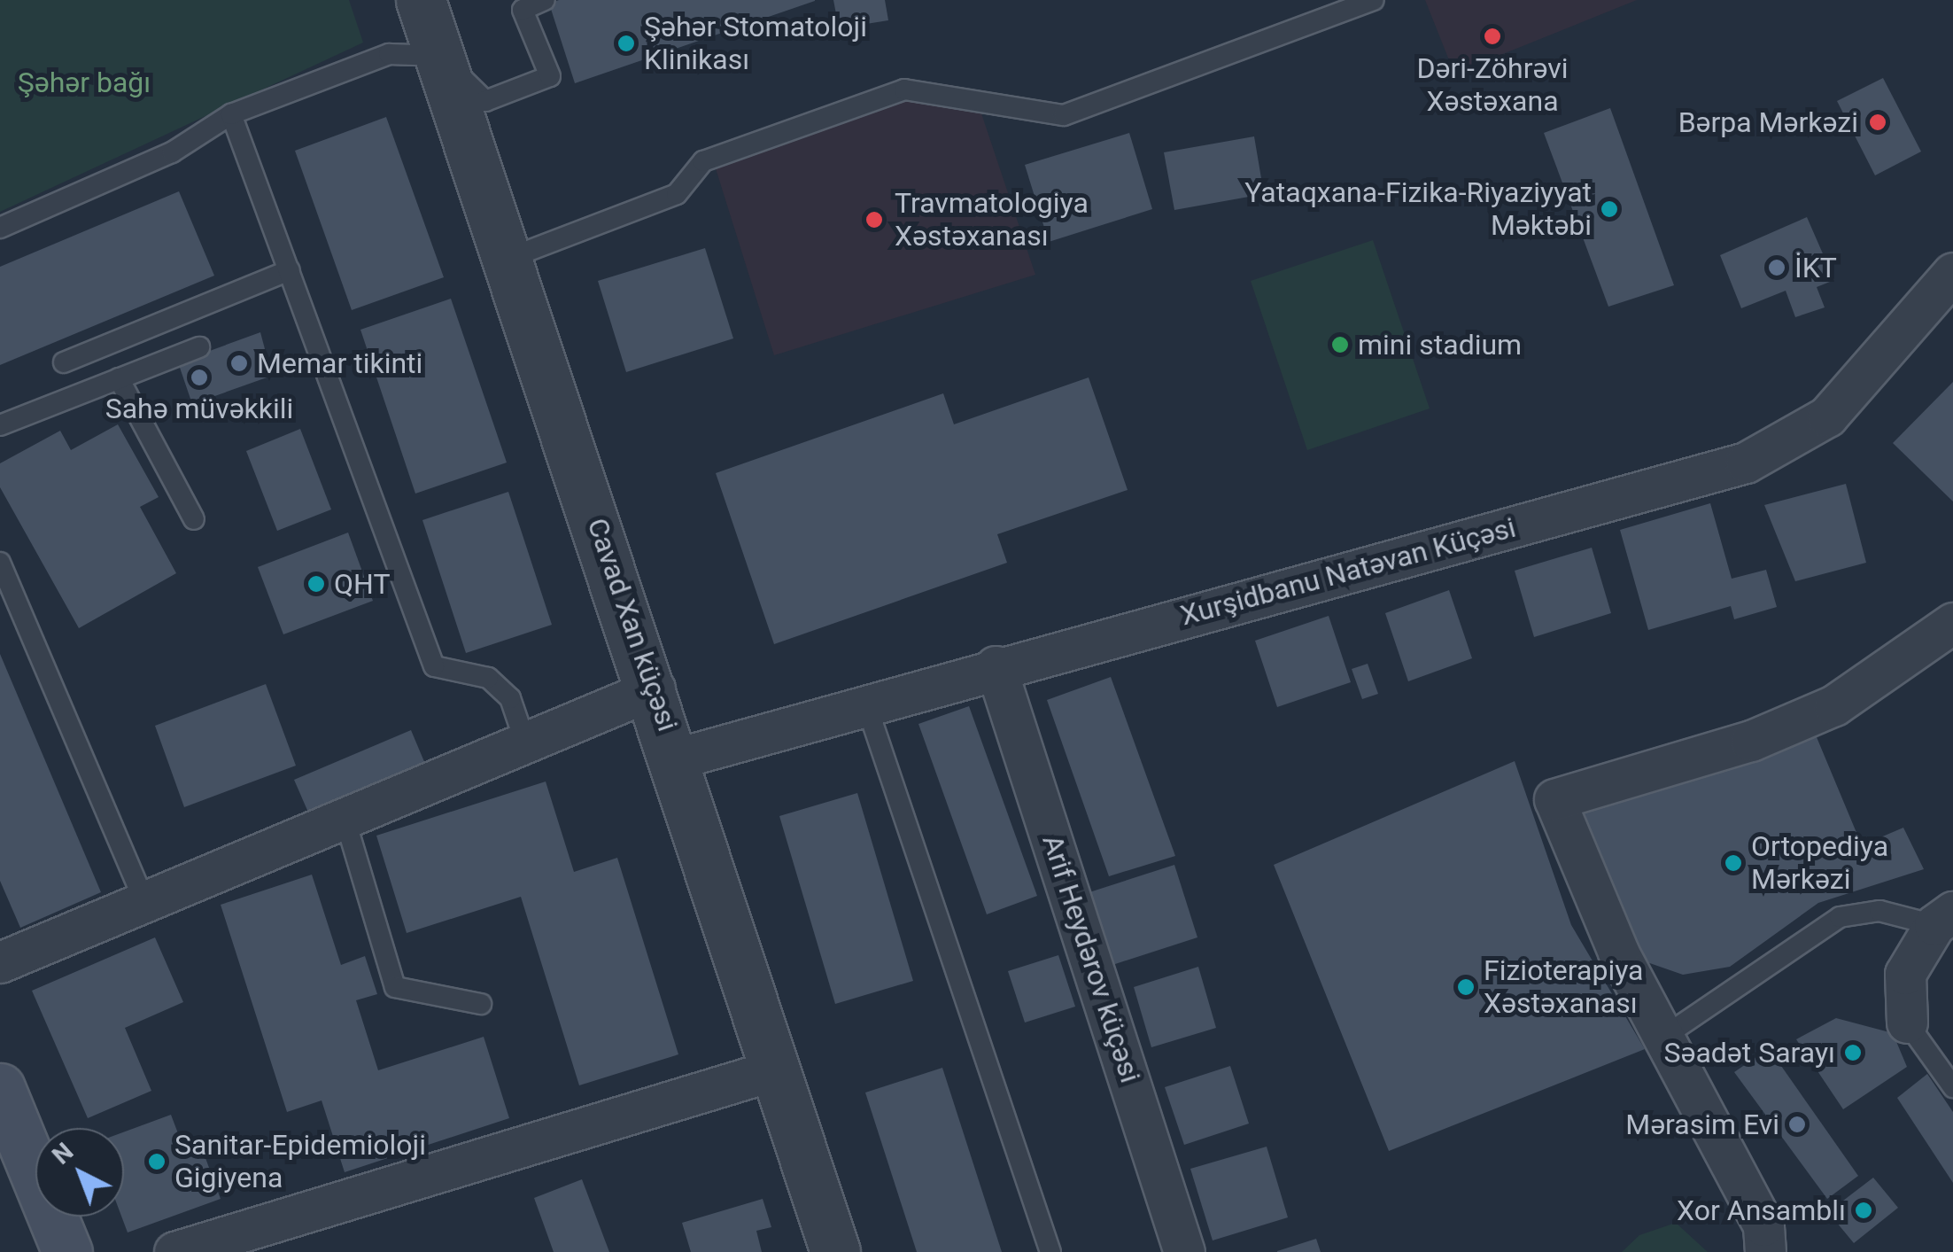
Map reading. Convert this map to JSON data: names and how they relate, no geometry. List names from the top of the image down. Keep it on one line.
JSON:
{"streets":{"street":["Xurşidbanu Natəvan Küçəsi","Cavad Xan küçəsi","Arif Heydərov küçəsi"]},"crossings":[["Xurşidbanu Natəvan Küçəsi","Cavad Xan küçəsi"],["Xurşidbanu Natəvan Küçəsi","Arif Heydərov küçəsi"]],"parks":["Şəhər bağı"],"places":["Dəri-Zöhrəvi Xəstəxana","Şəhər Stomatoloji Klinikası","Bərpa Mərkəzi","Yataqxana-Fizika-Riyaziyyat Məktəbi","Travmatologiya Xəstəxanası","İKT","mini stadium","Memar tikinti","Sahə müvəkkili","QHT","Ortopediya Mərkəzi","Fizioterapiya Xəstəxanası","Səadət Sarayı","Mərasim Evi","Sanitar-Epidemioloji Gigiyena","Xor Ansamblı"],"north":"top left"}
